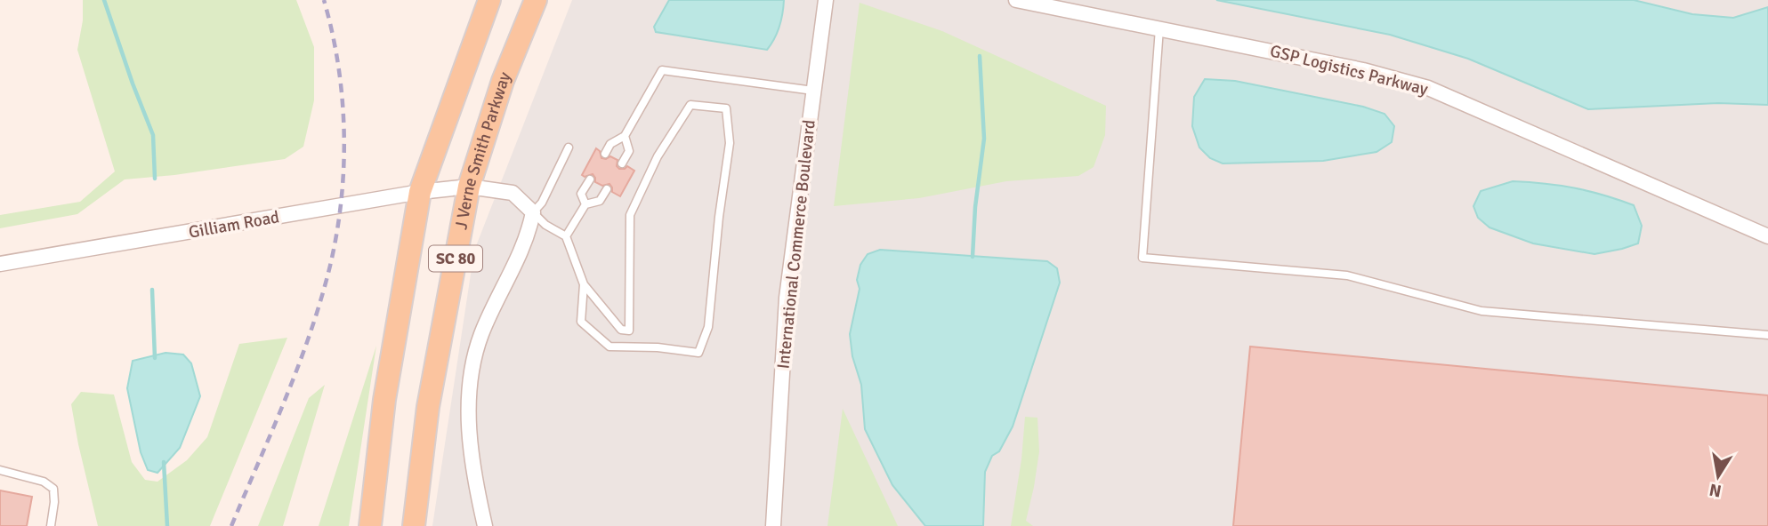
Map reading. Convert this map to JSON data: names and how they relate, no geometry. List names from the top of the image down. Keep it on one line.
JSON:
{"streets":{"main road":["J Verne Smith Parkway","SC 80"],"street":["GSP Logistics Parkway","Gilliam Road","International Commerce Boulevard"]},"crossings":[["J Verne Smith Parkway","Gilliam Road"],["Gilliam Road","SC 80"]],"north":"bottom"}
